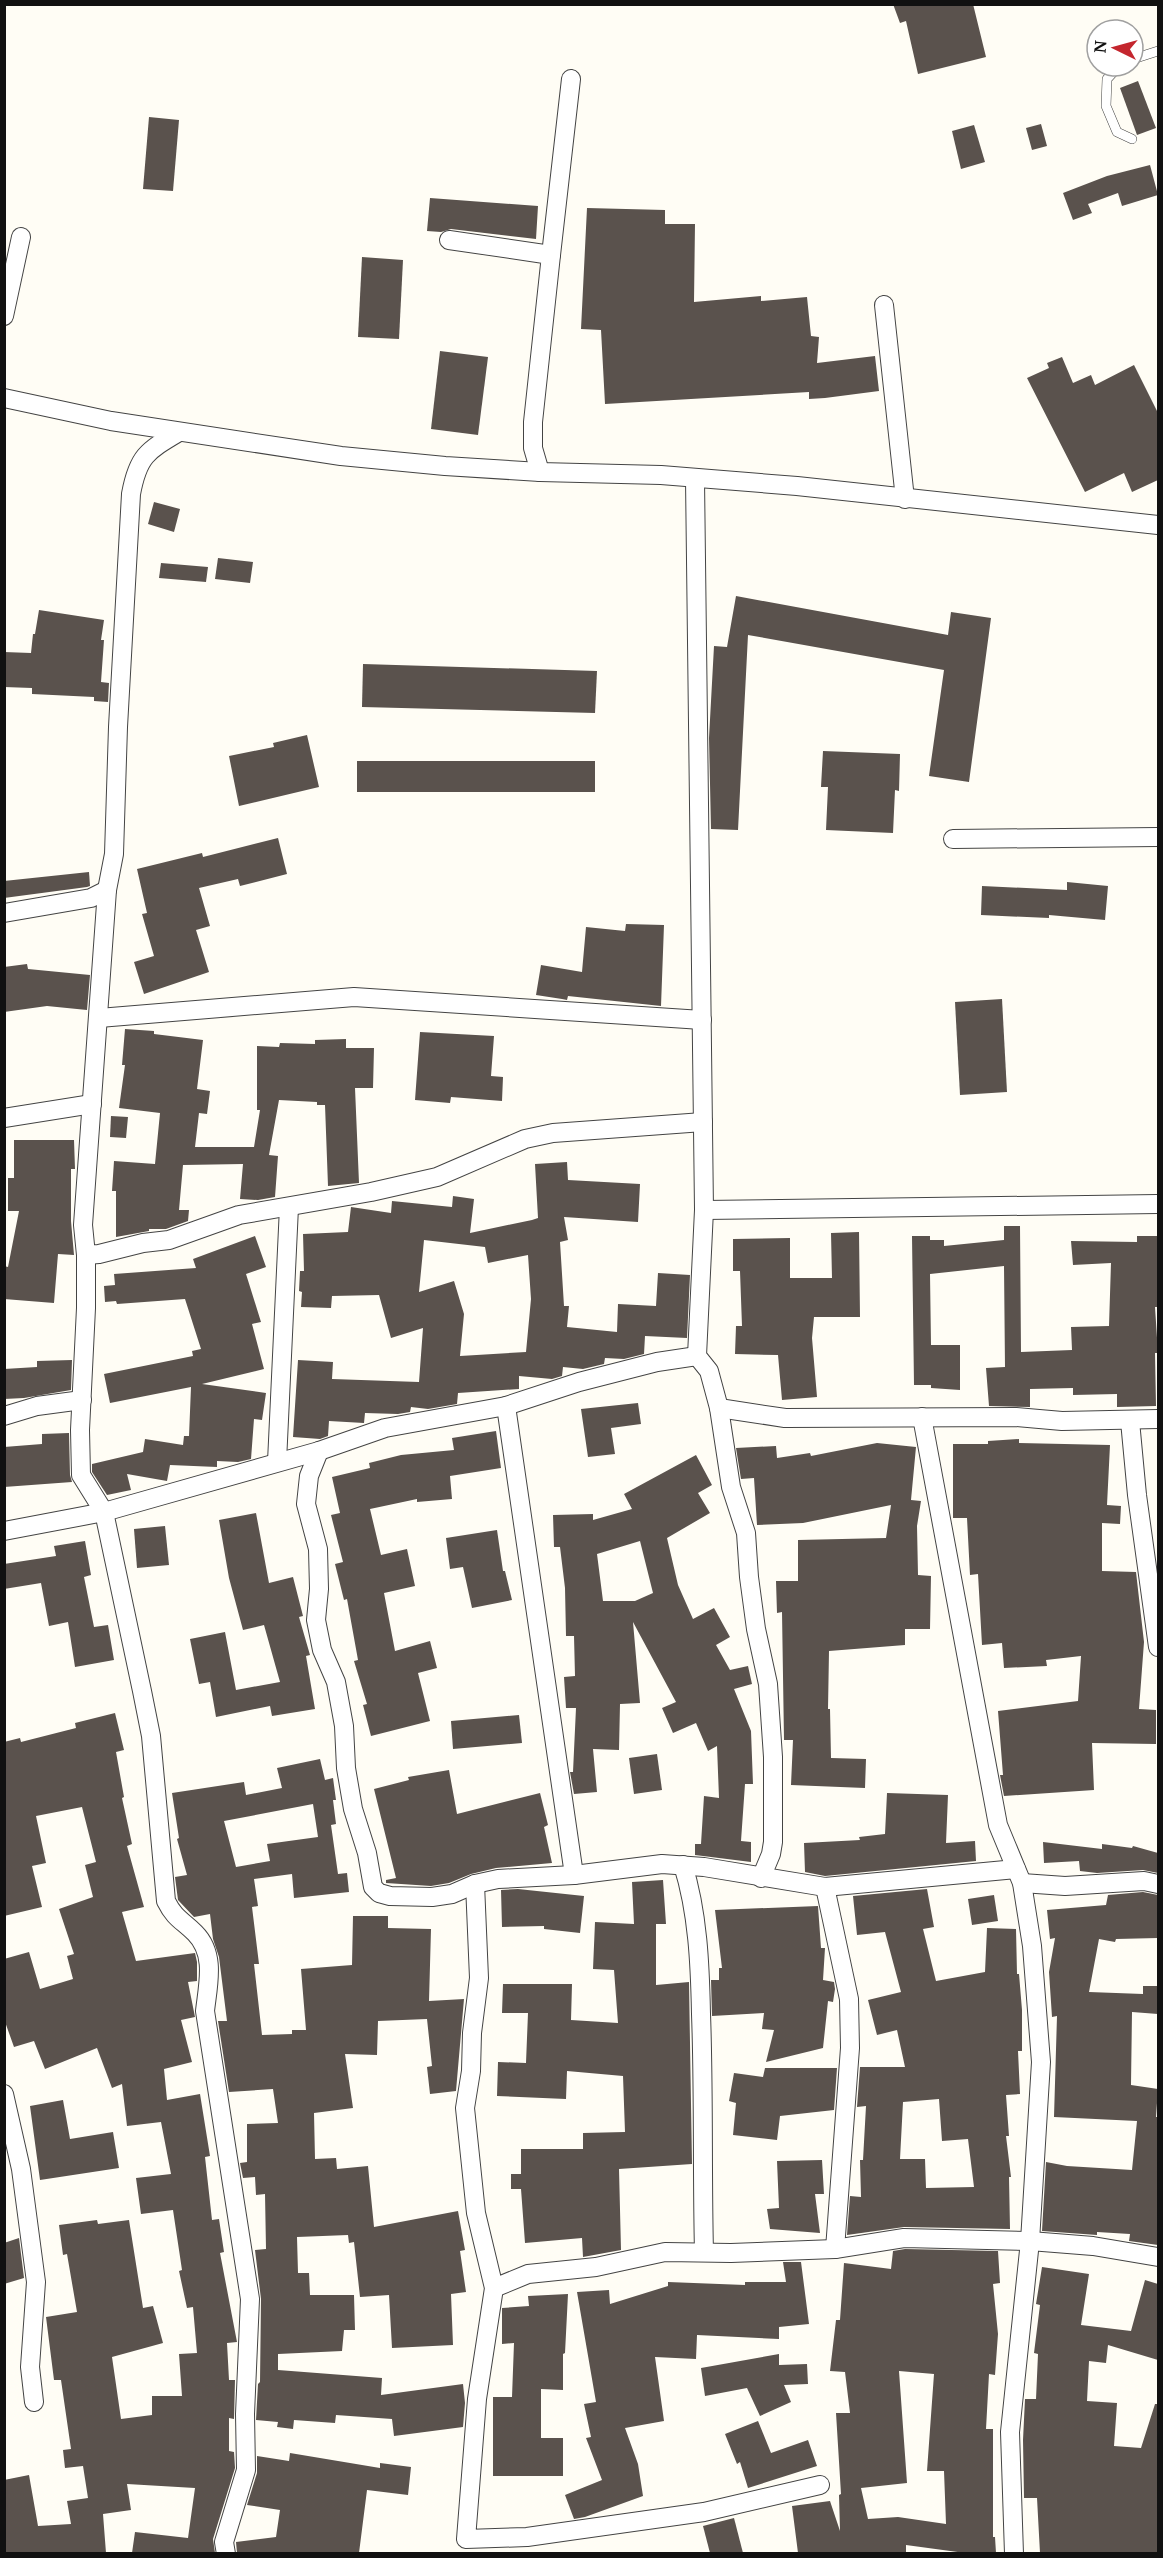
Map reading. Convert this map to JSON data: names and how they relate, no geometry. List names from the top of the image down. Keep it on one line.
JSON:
{"north":"left"}
